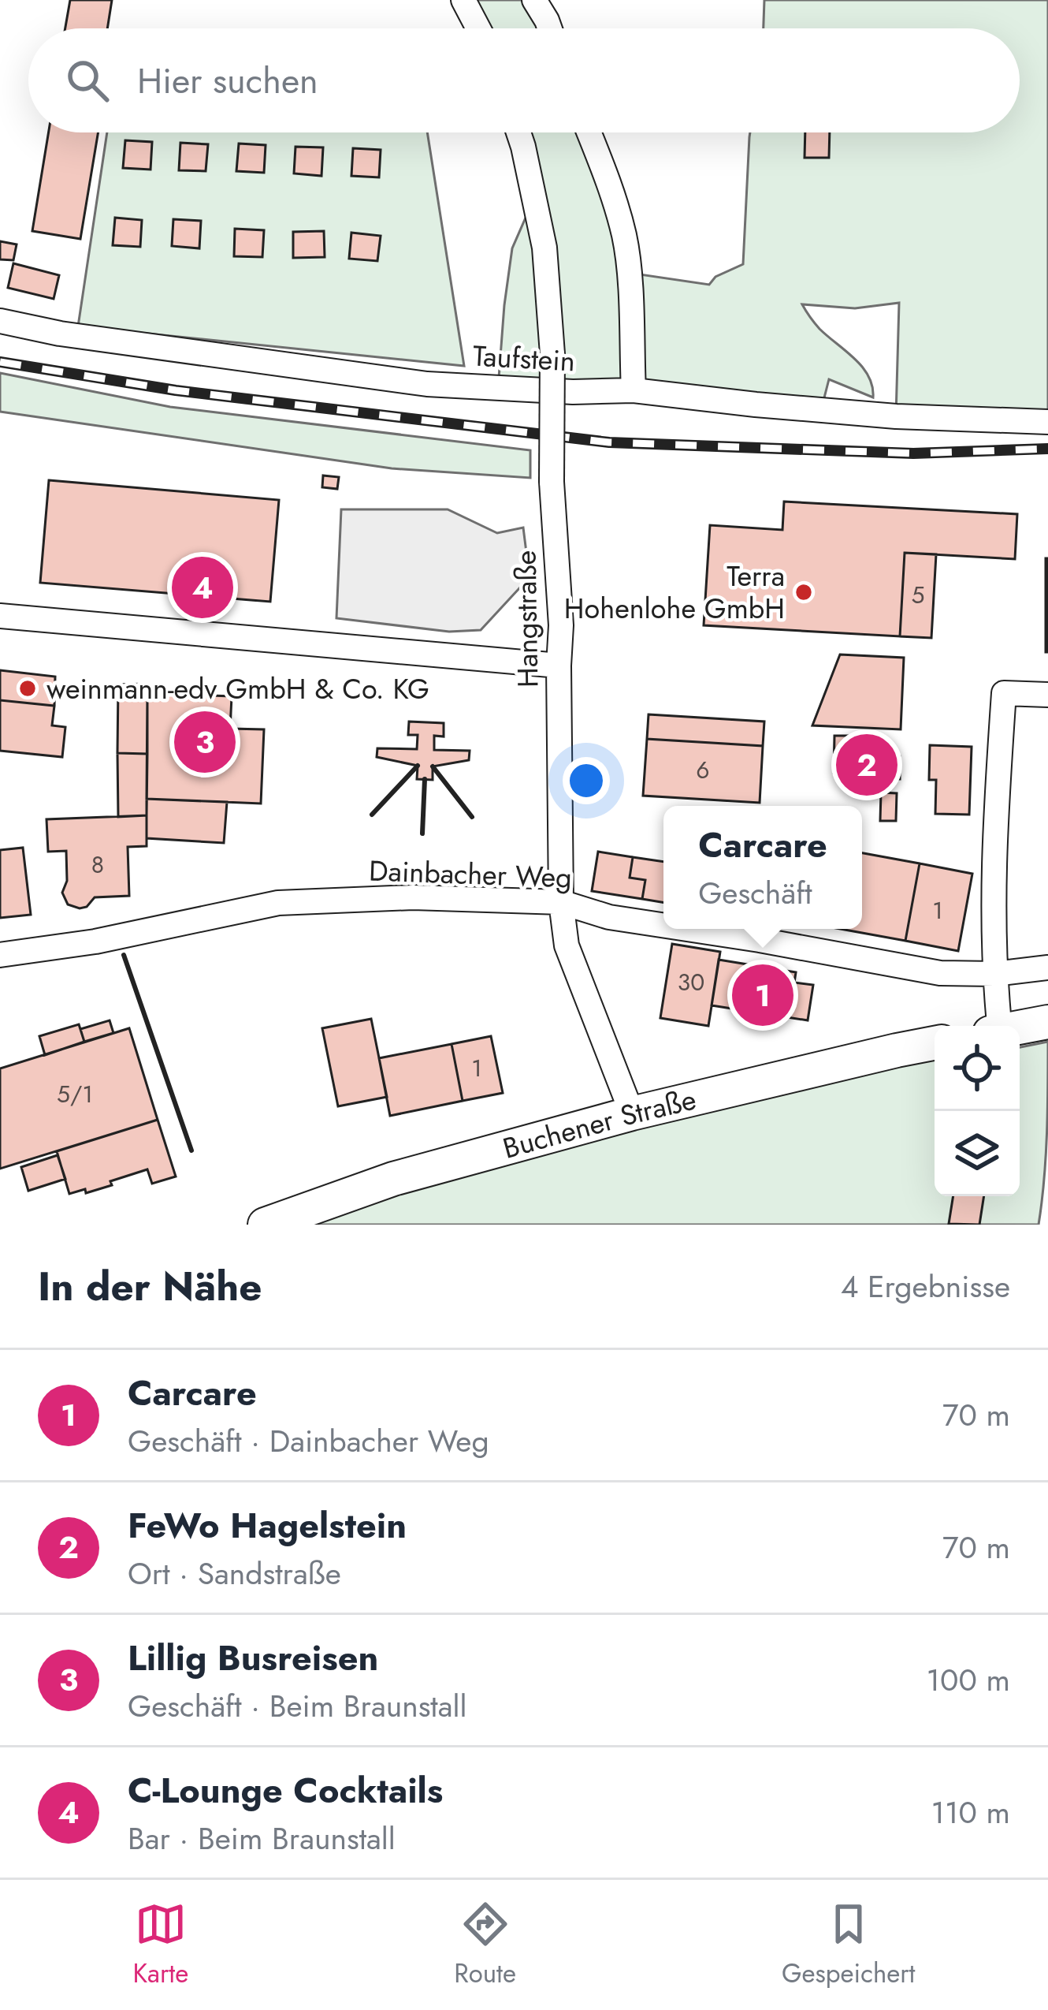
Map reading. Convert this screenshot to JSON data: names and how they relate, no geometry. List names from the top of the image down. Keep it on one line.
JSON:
{"streets":{"main road":["Buchener Straße"],"street":["Taufstein","Hangstraße","Dainbacher Weg"]},"crossings":[["Hangstraße","Dainbacher Weg"],["Hangstraße","Buchener Straße"]],"places":["Terra Hohenlohe GmbH","weinmann-edv GmbH & Co. KG"],"house_numbers":["5","6","8","1","30","1","5/1"],"page":{"search":"Hier suchen","pins":["4","3","2","1"],"popup":["Carcare","Geschäft"],"heading":["In der Nähe","4 Ergebnisse"],"list":[{"mark":"1","name":"Carcare","note":"Geschäft · Dainbacher Weg","value":"70 m"},{"mark":"2","name":"FeWo Hagelstein","note":"Ort · Sandstraße","value":"70 m"},{"mark":"3","name":"Lillig Busreisen","note":"Geschäft · Beim Braunstall","value":"100 m"},{"mark":"4","name":"C-Lounge Cocktails","note":"Bar · Beim Braunstall","value":"110 m"}],"nav":["Karte","Route","Gespeichert"]}}
